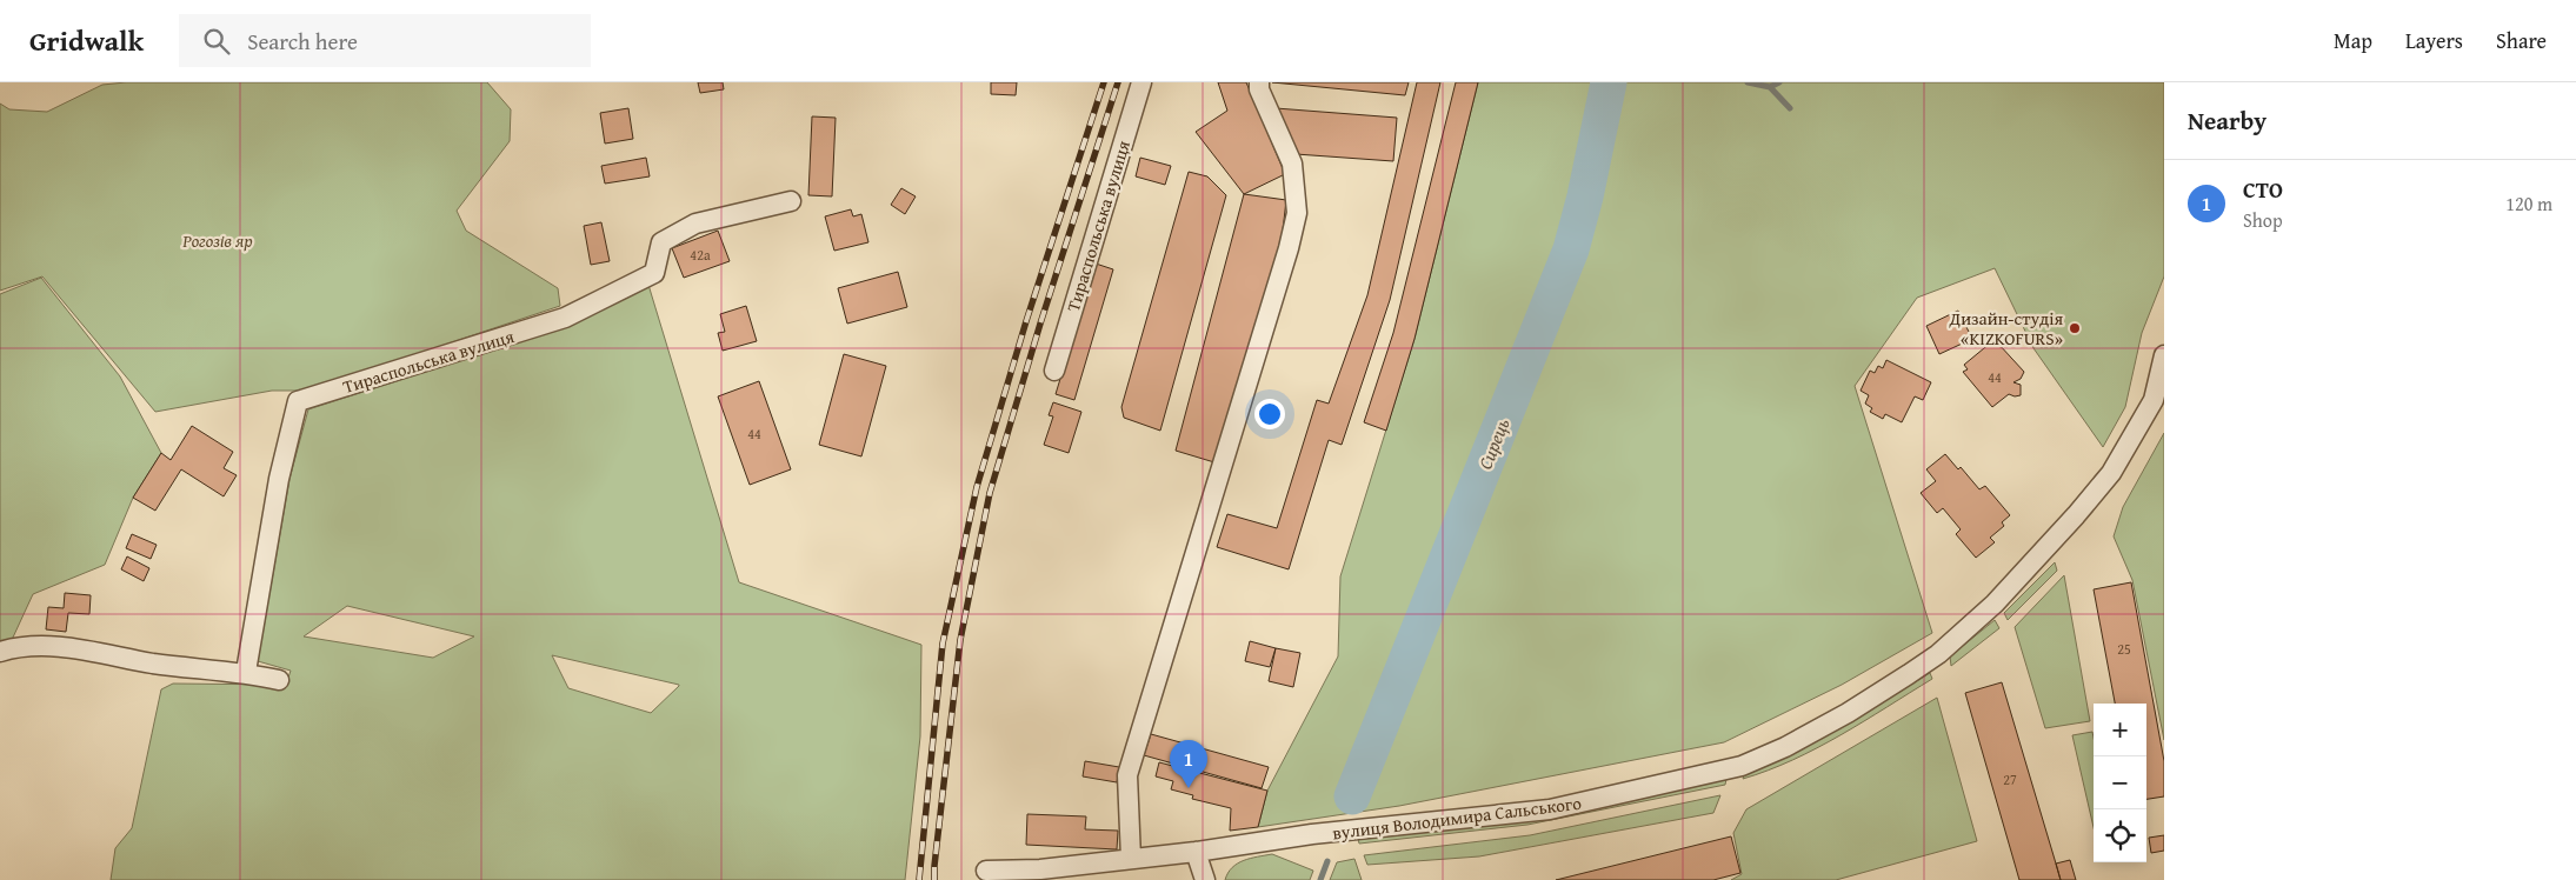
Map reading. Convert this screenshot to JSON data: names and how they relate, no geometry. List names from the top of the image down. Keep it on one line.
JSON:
{"streets":{"street":["Тираспольська вулиця","вулиця Володимира Сальського"]},"water":["Сирець"],"parks":["Рогозів яр"],"places":["Дизайн-студія «KIZKOFURS»"],"house_numbers":["42а","44","44","25","27"],"page":{"header":"Gridwalk","search":"Search here","nav":["Map","Layers","Share"],"heading":"Nearby","list":[{"mark":"1","name":"СТО","note":"Shop","value":"120 m"}],"map_buttons":["+","−"],"pins":"1"}}
